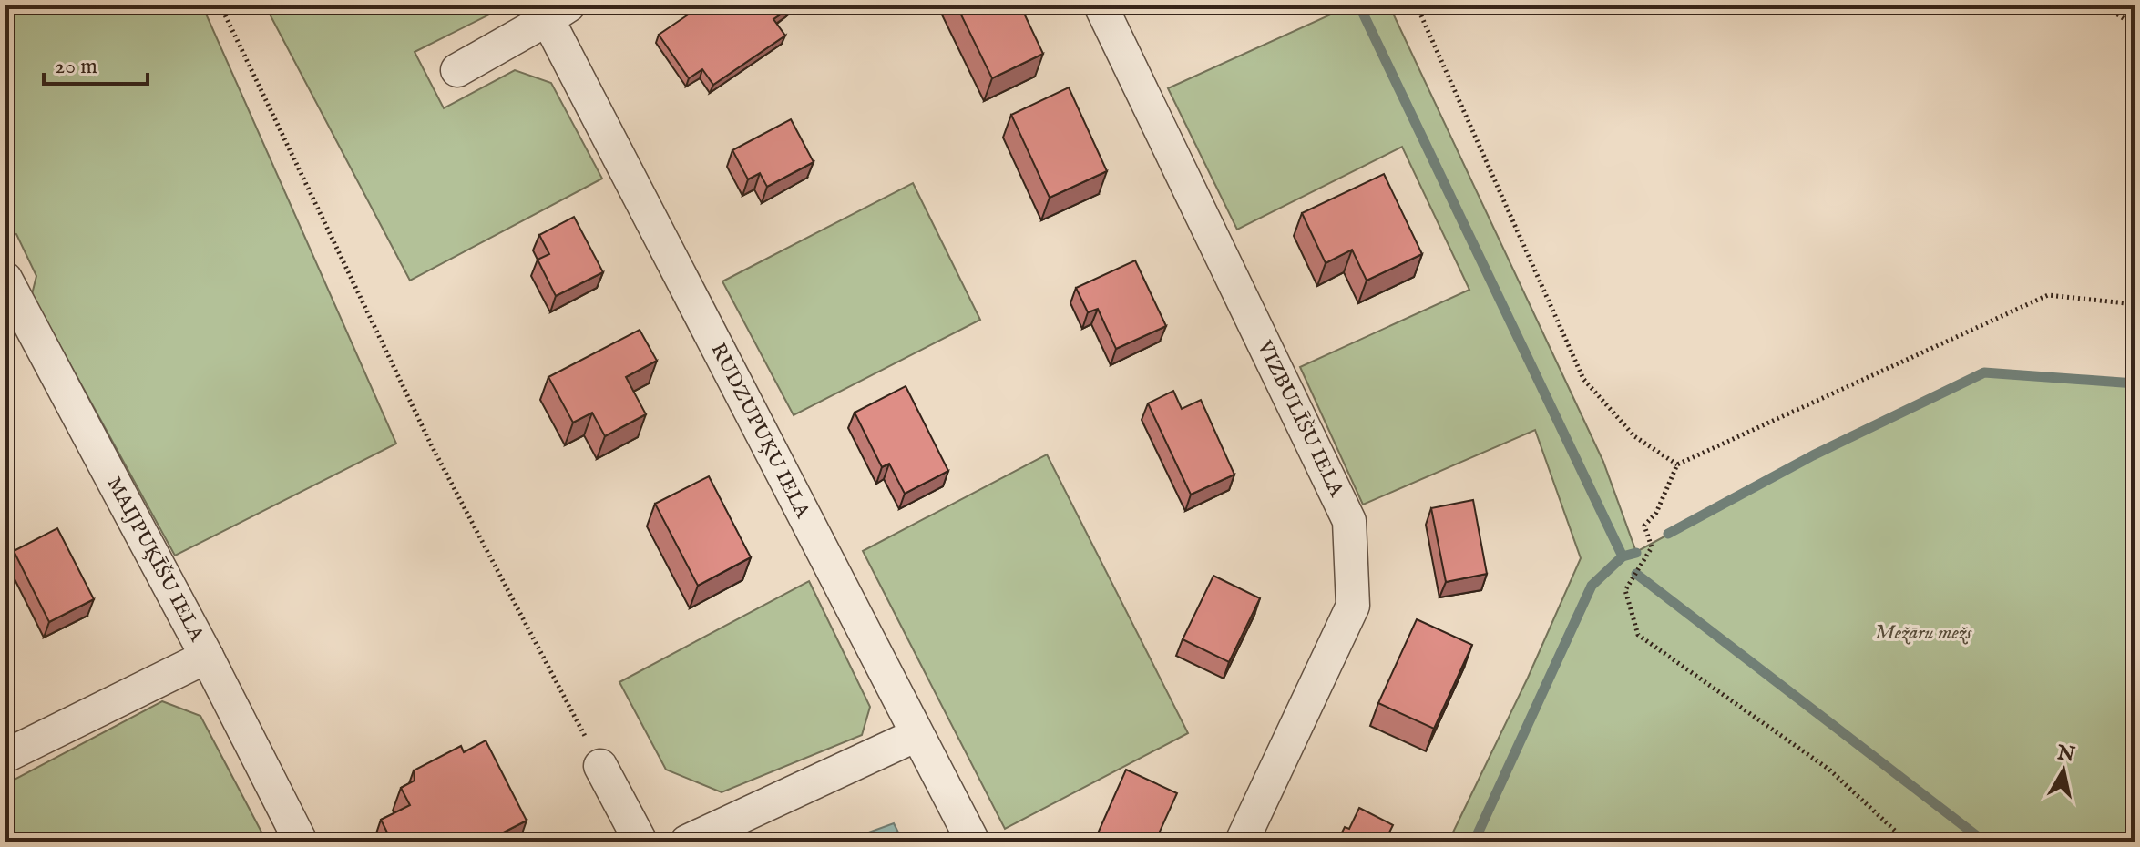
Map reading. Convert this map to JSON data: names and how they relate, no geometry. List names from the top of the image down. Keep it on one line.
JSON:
{"streets":{"street":["VIZBULĪŠU IELA","RUDZUPUĶU IELA","MAIJPUĶĪŠU IELA"]},"parks":["Mežāru mežs"],"scale_bar":"20 m","north":"top"}
